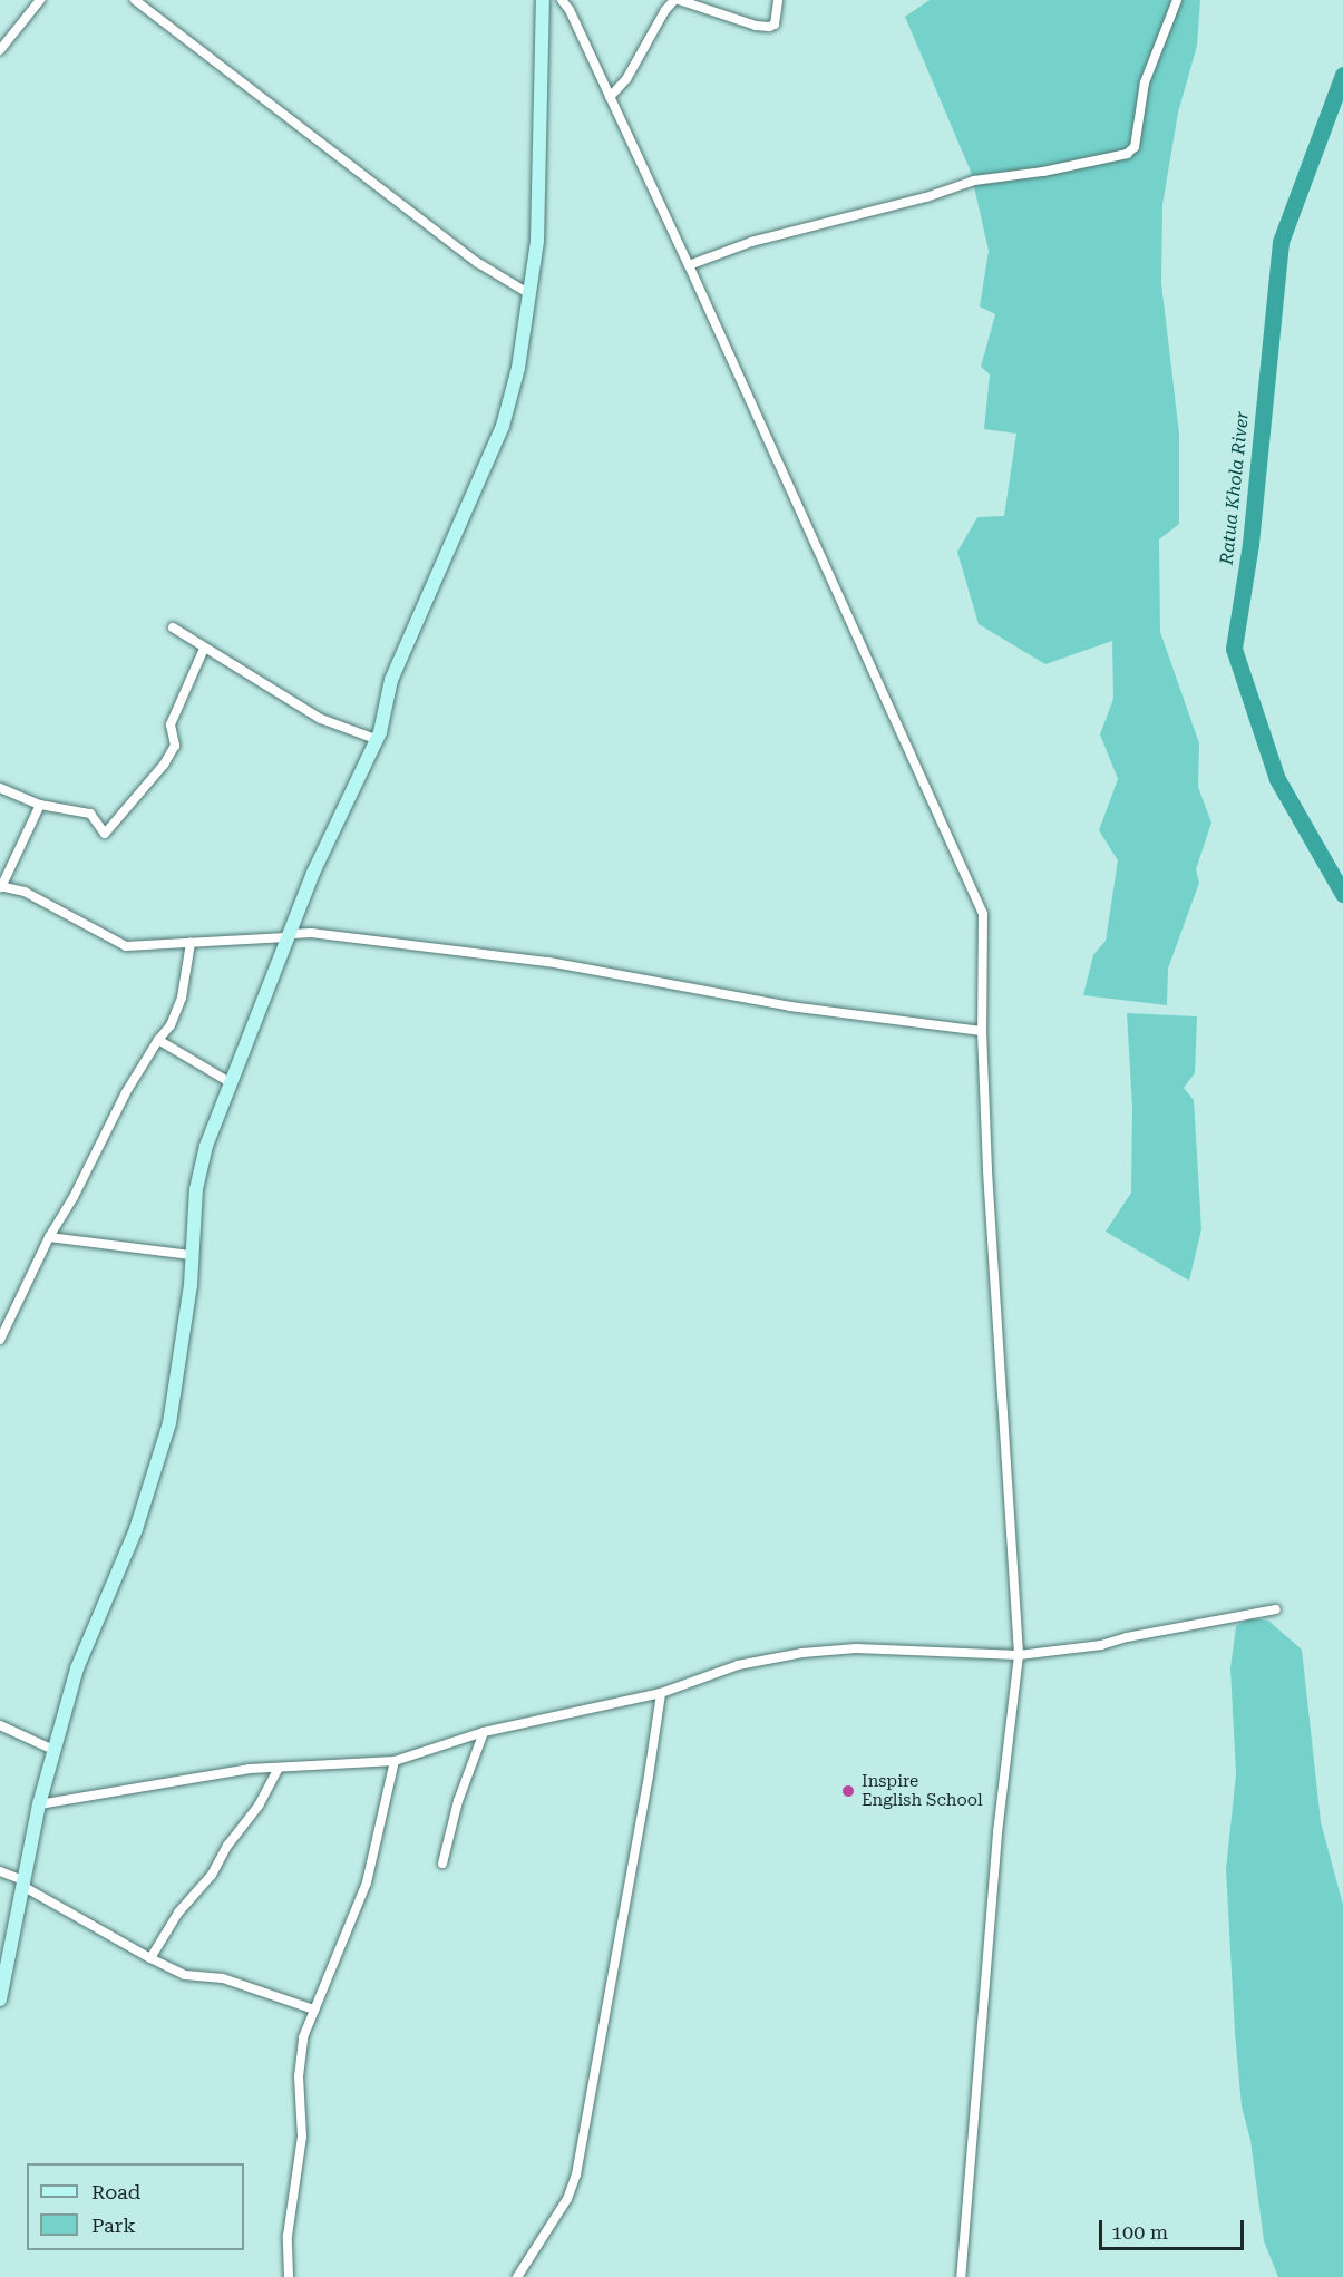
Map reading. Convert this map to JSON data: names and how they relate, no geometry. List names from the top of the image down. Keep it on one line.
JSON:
{"water":["Ratua Khola River"],"places":["Inspire English School"],"legend":["Road","Park"],"scale_bar":"100 m"}
